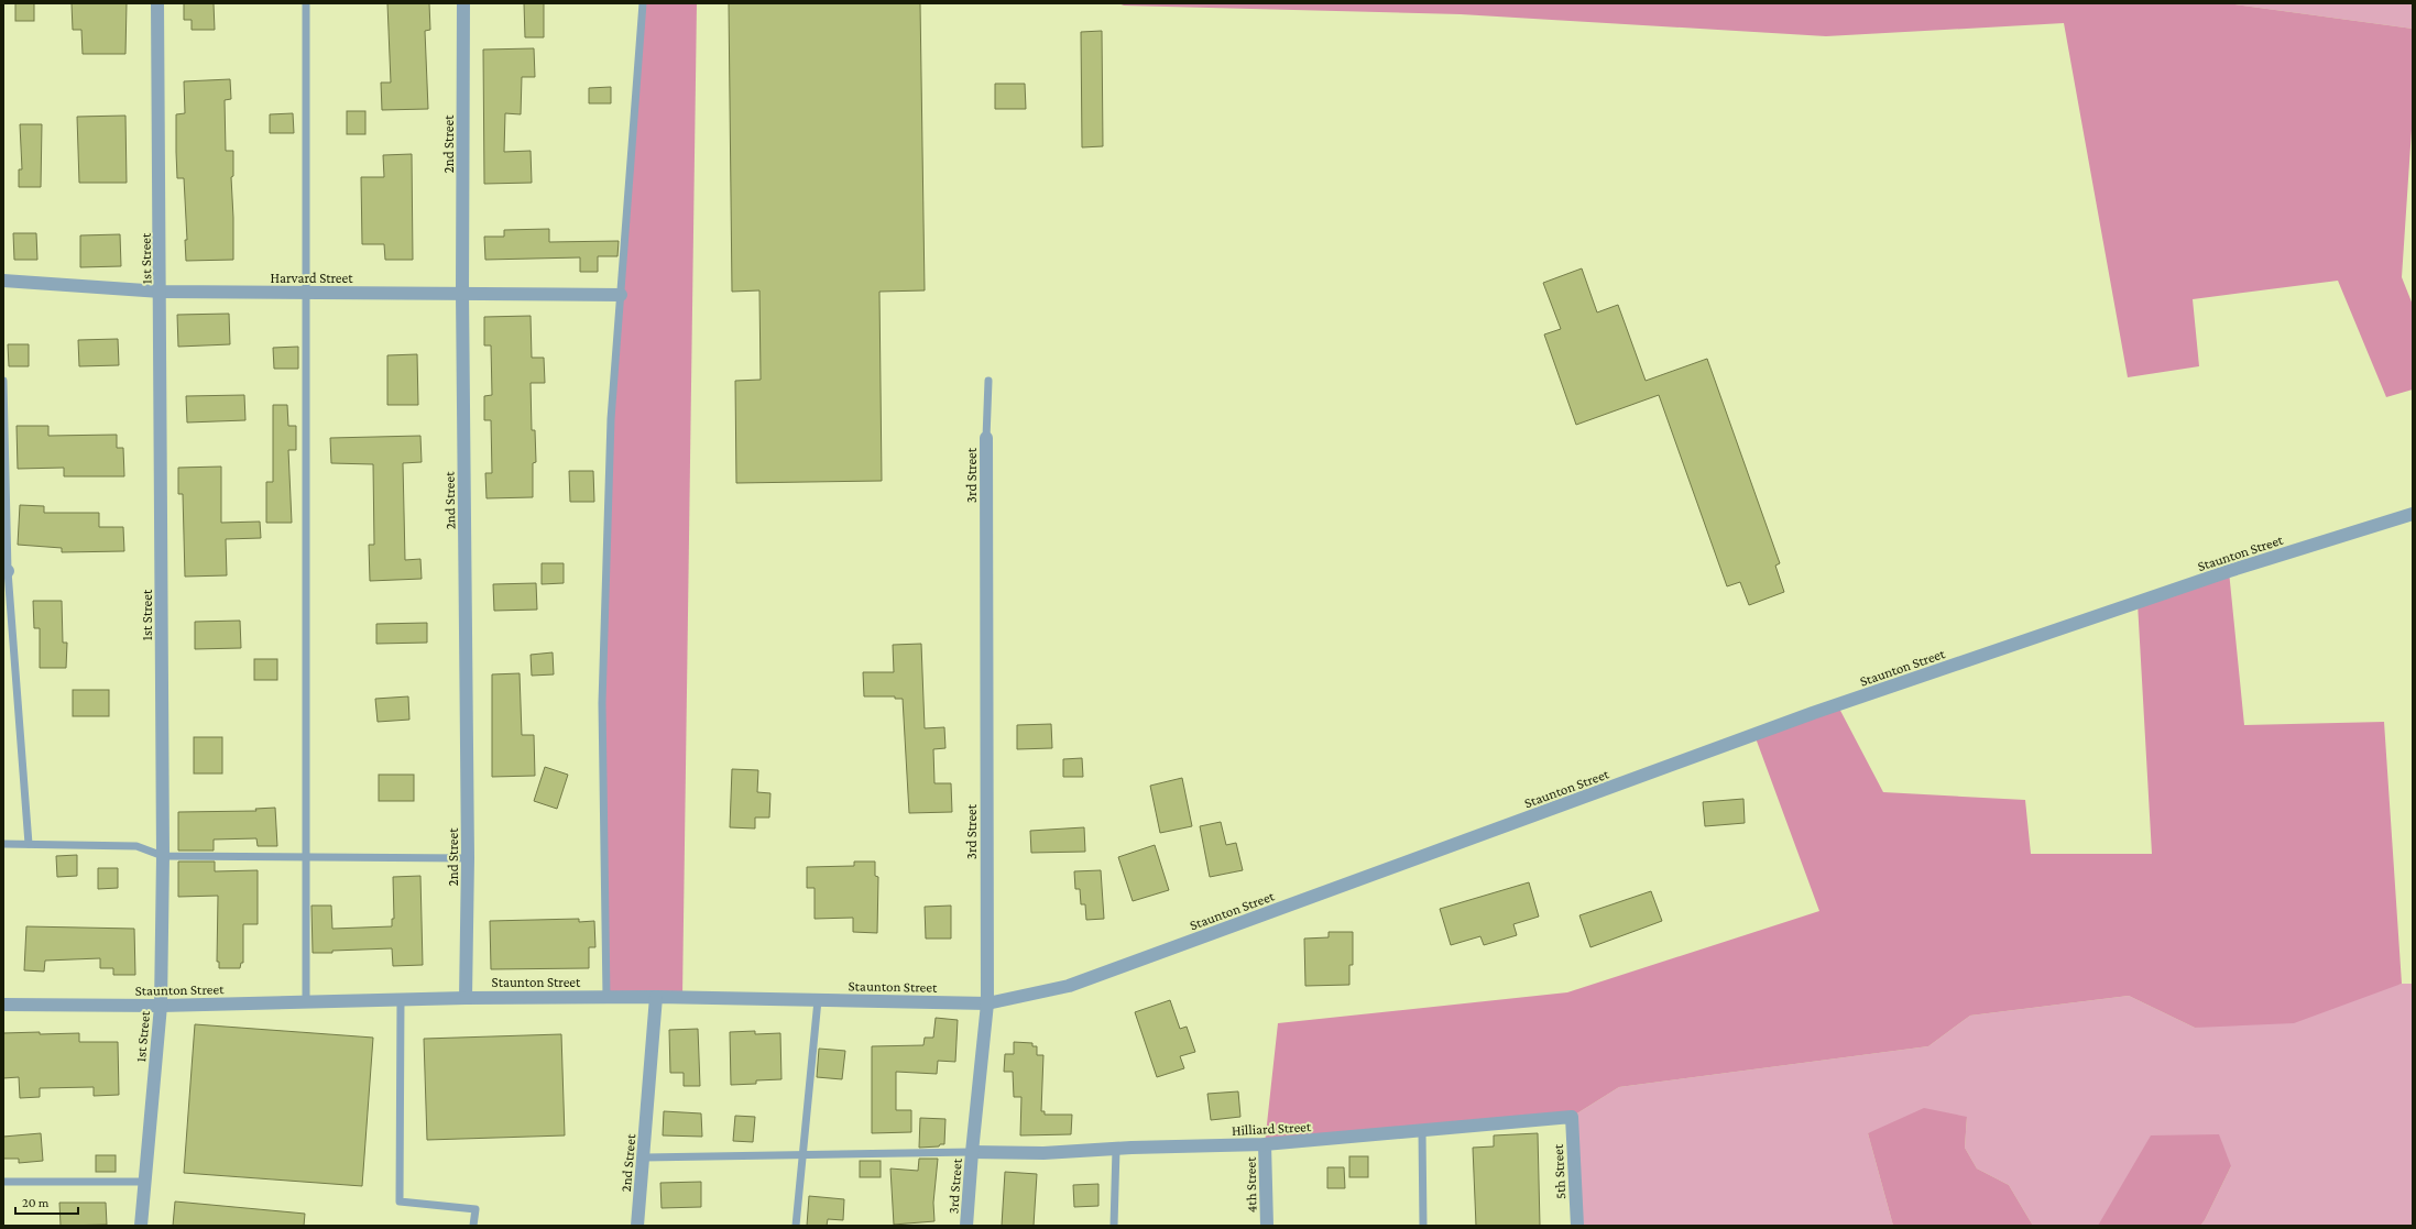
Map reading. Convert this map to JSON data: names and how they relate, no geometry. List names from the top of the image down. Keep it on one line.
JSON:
{"streets":{"street":["2nd Street","1st Street","Harvard Street","3rd Street","Staunton Street","Hilliard Street","5th Street","4th Street"]},"crossings":[["2nd Street","Harvard Street"],["2nd Street","Staunton Street"],["1st Street","Harvard Street"],["1st Street","Staunton Street"],["3rd Street","Staunton Street"],["3rd Street","Hilliard Street"],["Hilliard Street","5th Street"],["Hilliard Street","4th Street"]],"scale_bar":"20 m"}
